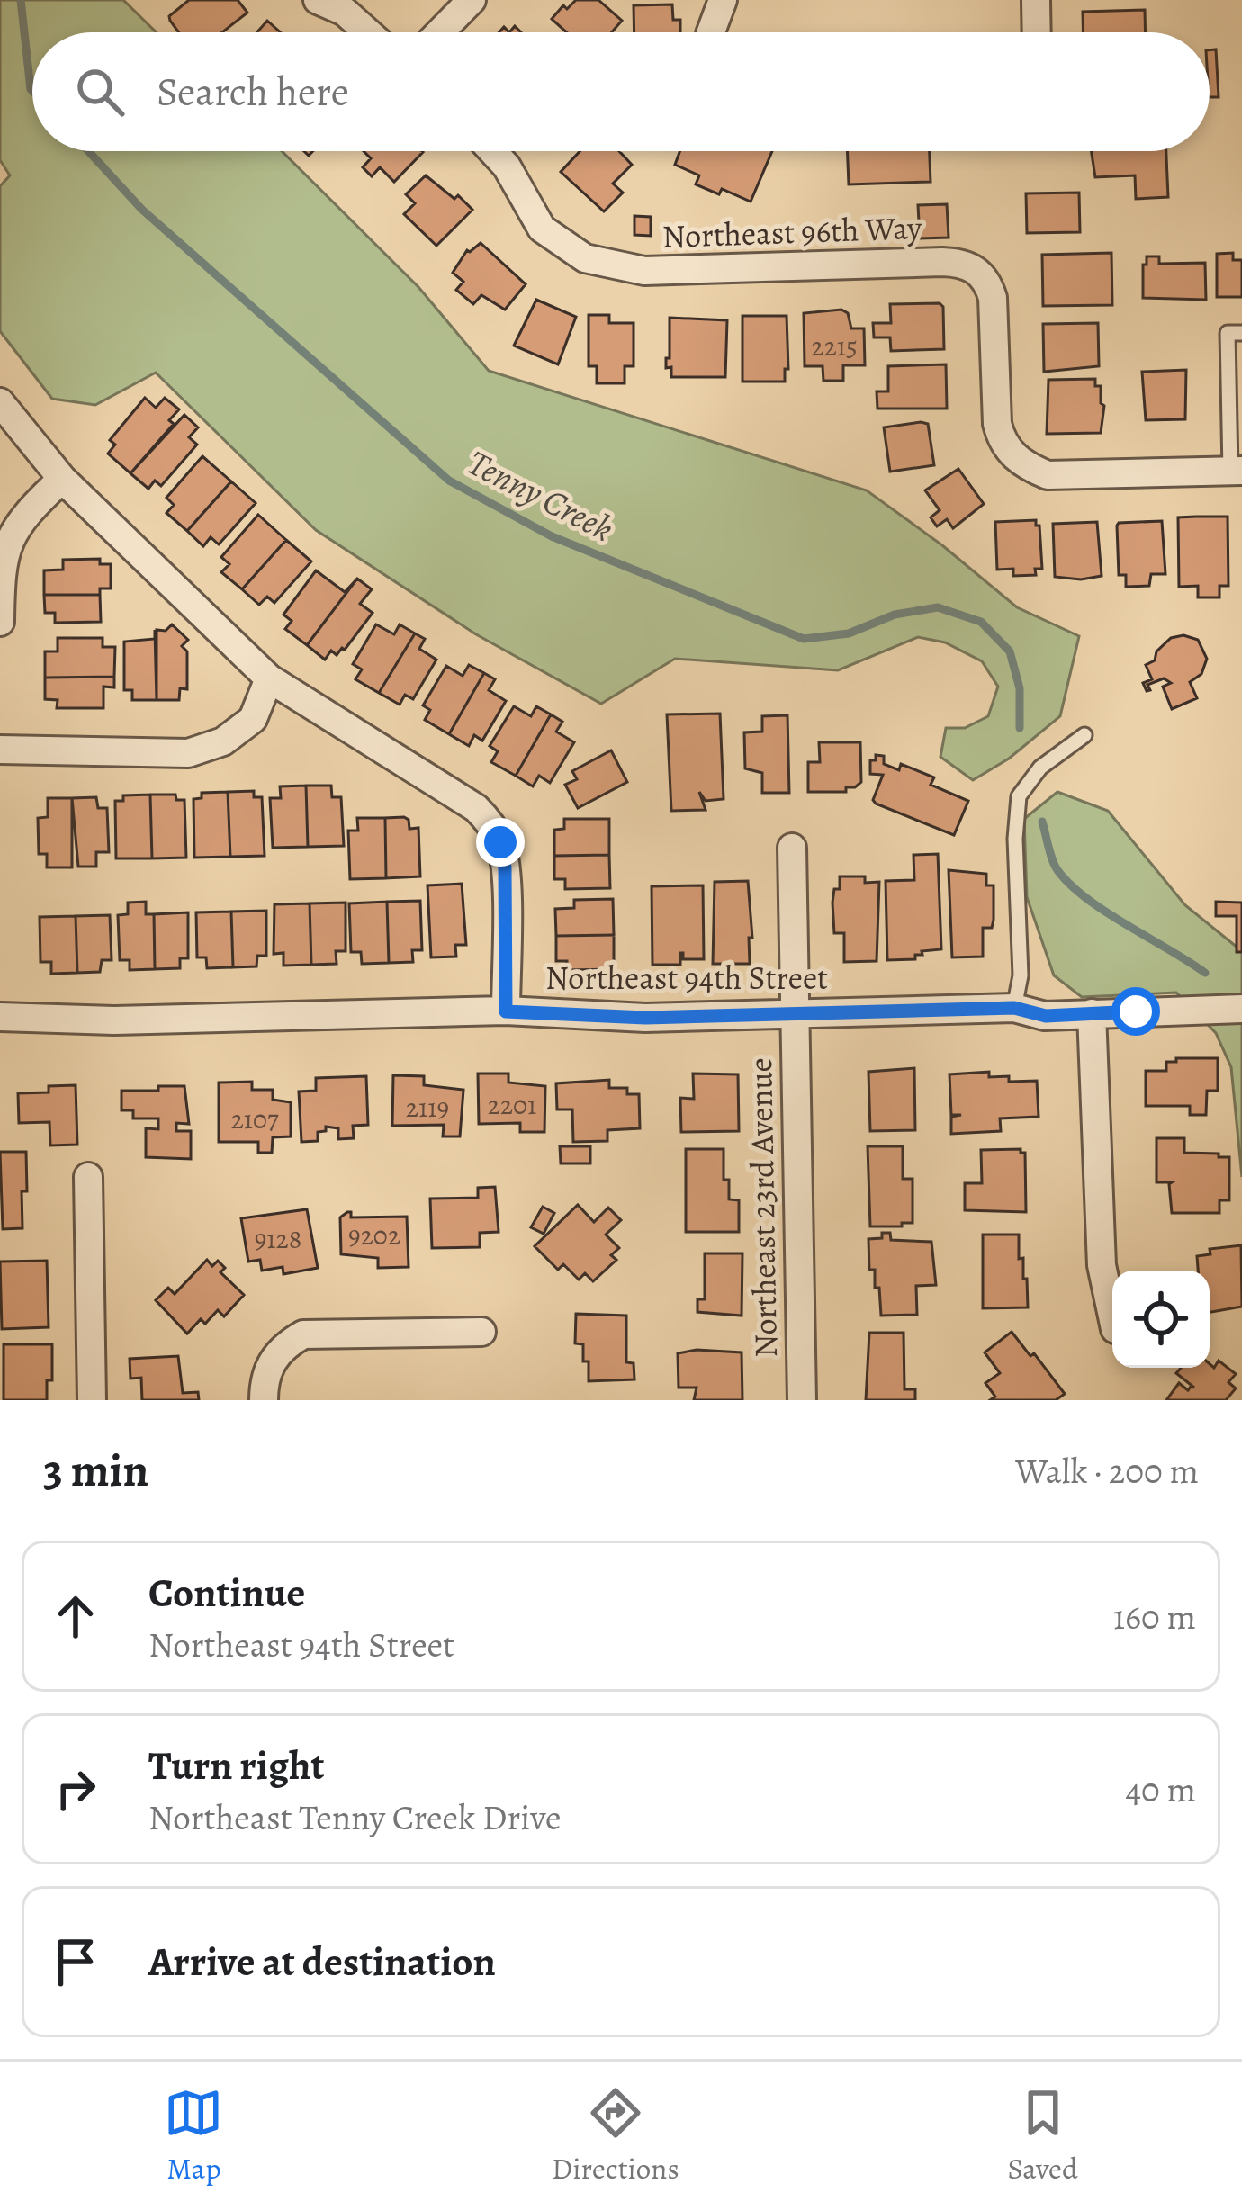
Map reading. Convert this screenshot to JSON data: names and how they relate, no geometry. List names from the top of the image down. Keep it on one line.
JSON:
{"streets":{"street":["Northeast 96th Way","Northeast 94th Street","Northeast 23rd Avenue"]},"crossings":[["Northeast 94th Street","Northeast 23rd Avenue"]],"water":["Tenny Creek"],"house_numbers":["2215","2201","2119","2107","9202","9128"],"page":{"search":"Search here","heading":["3 min","Walk · 200 m"],"list":[["Continue","Northeast 94th Street","160 m"],["Turn right","Northeast Tenny Creek Drive","40 m"],"Arrive at destination"],"nav":["Map","Directions","Saved"]}}
